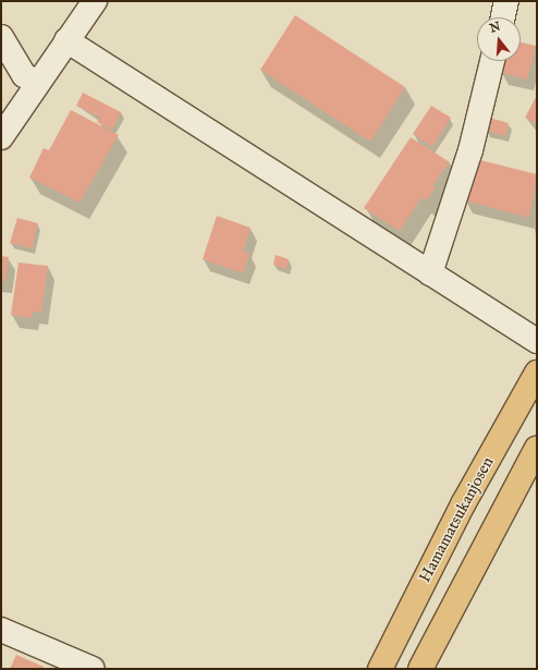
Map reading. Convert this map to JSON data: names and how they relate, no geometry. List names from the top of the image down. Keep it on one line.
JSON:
{"streets":{"main road":["Hamamatsukanjosen"]},"north":"top"}
